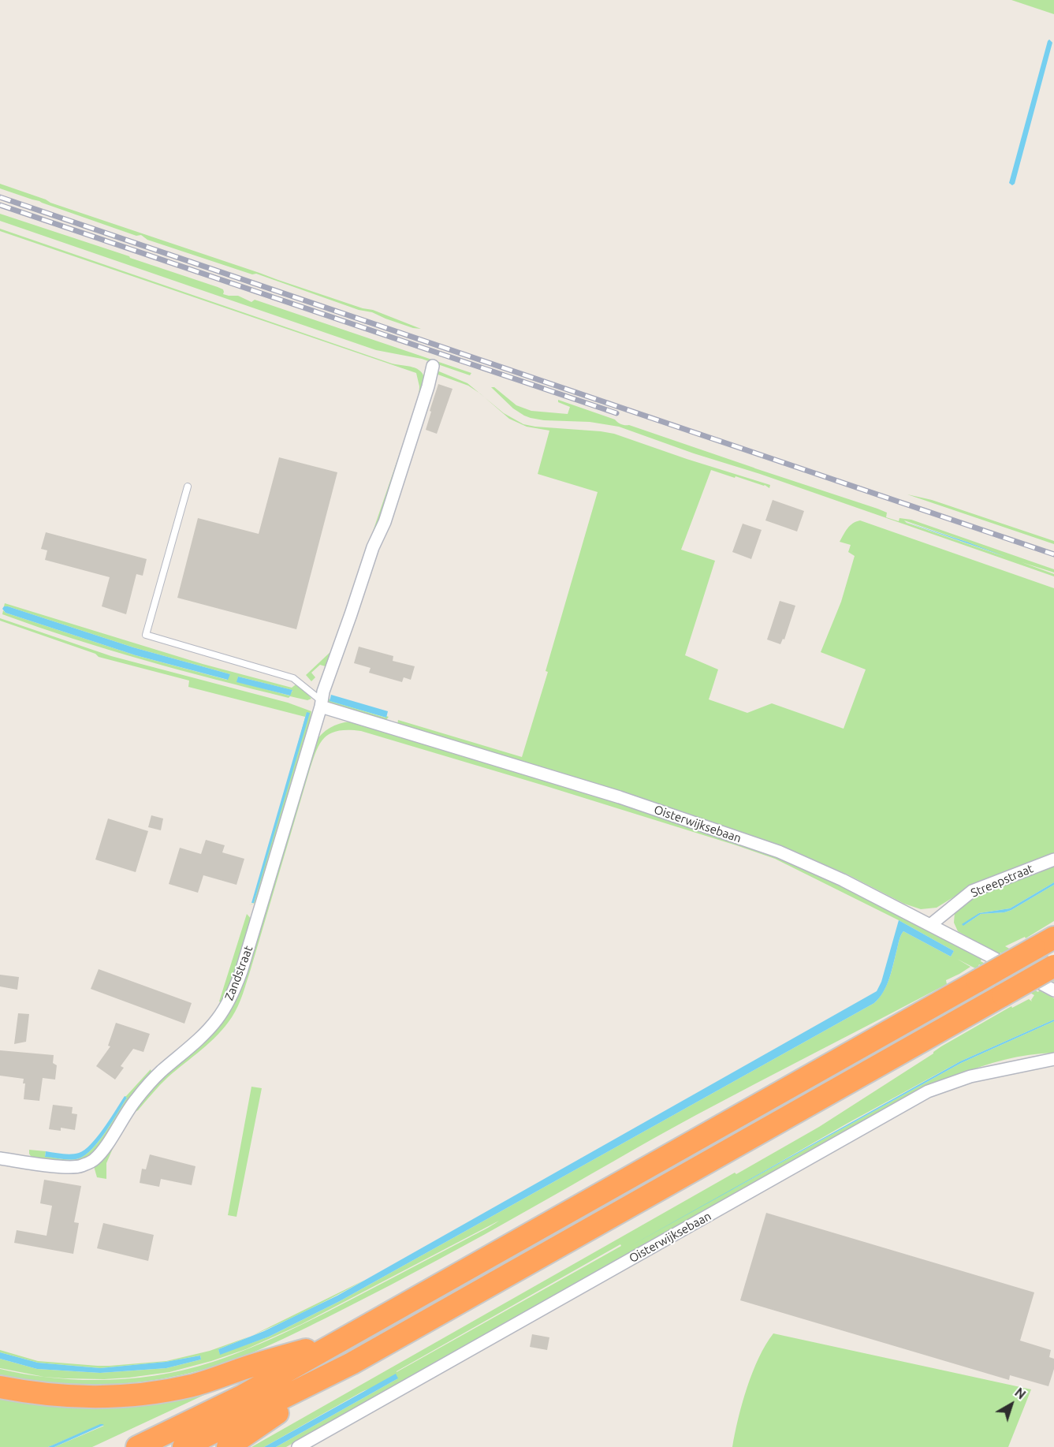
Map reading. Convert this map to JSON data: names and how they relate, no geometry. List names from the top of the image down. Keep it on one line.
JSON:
{"streets":{"street":["Oisterwijksebaan","Streepstraat","Zandstraat"]},"crossings":[["Oisterwijksebaan","Streepstraat"],["Oisterwijksebaan","Zandstraat"]],"north":"top right"}
